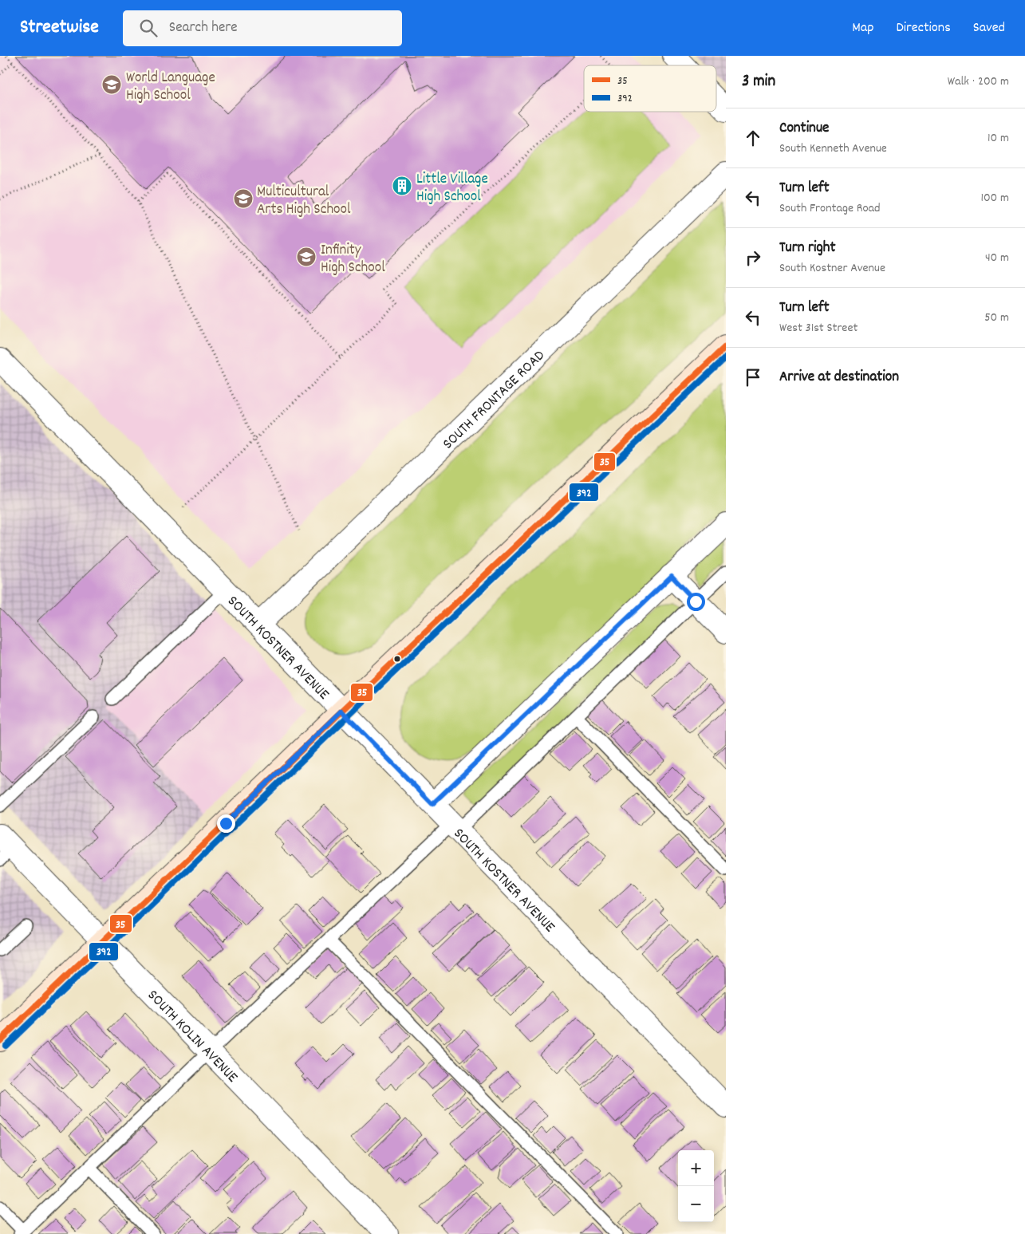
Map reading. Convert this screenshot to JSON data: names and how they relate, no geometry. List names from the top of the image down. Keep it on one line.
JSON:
{"streets":{"street":["SOUTH FRONTAGE ROAD","SOUTH KOSTNER AVENUE","SOUTH KOLIN AVENUE"]},"crossings":[["SOUTH FRONTAGE ROAD","SOUTH KOSTNER AVENUE"]],"places":{"school or university":["World Language High School","Multicultural Arts High School","Infinity High School"],"building":["Little Village High School"]},"lines":["transit line 35","transit line 392"],"legend":["35","392"],"page":{"header":"Streetwise","search":"Search here","nav":["Map","Directions","Saved"],"heading":["3 min","Walk · 200 m"],"list":[["Continue","South Kenneth Avenue","10 m"],["Turn left","South Frontage Road","100 m"],["Turn right","South Kostner Avenue","40 m"],["Turn left","West 31st Street","50 m"],"Arrive at destination"],"map_buttons":["+","−"]}}
